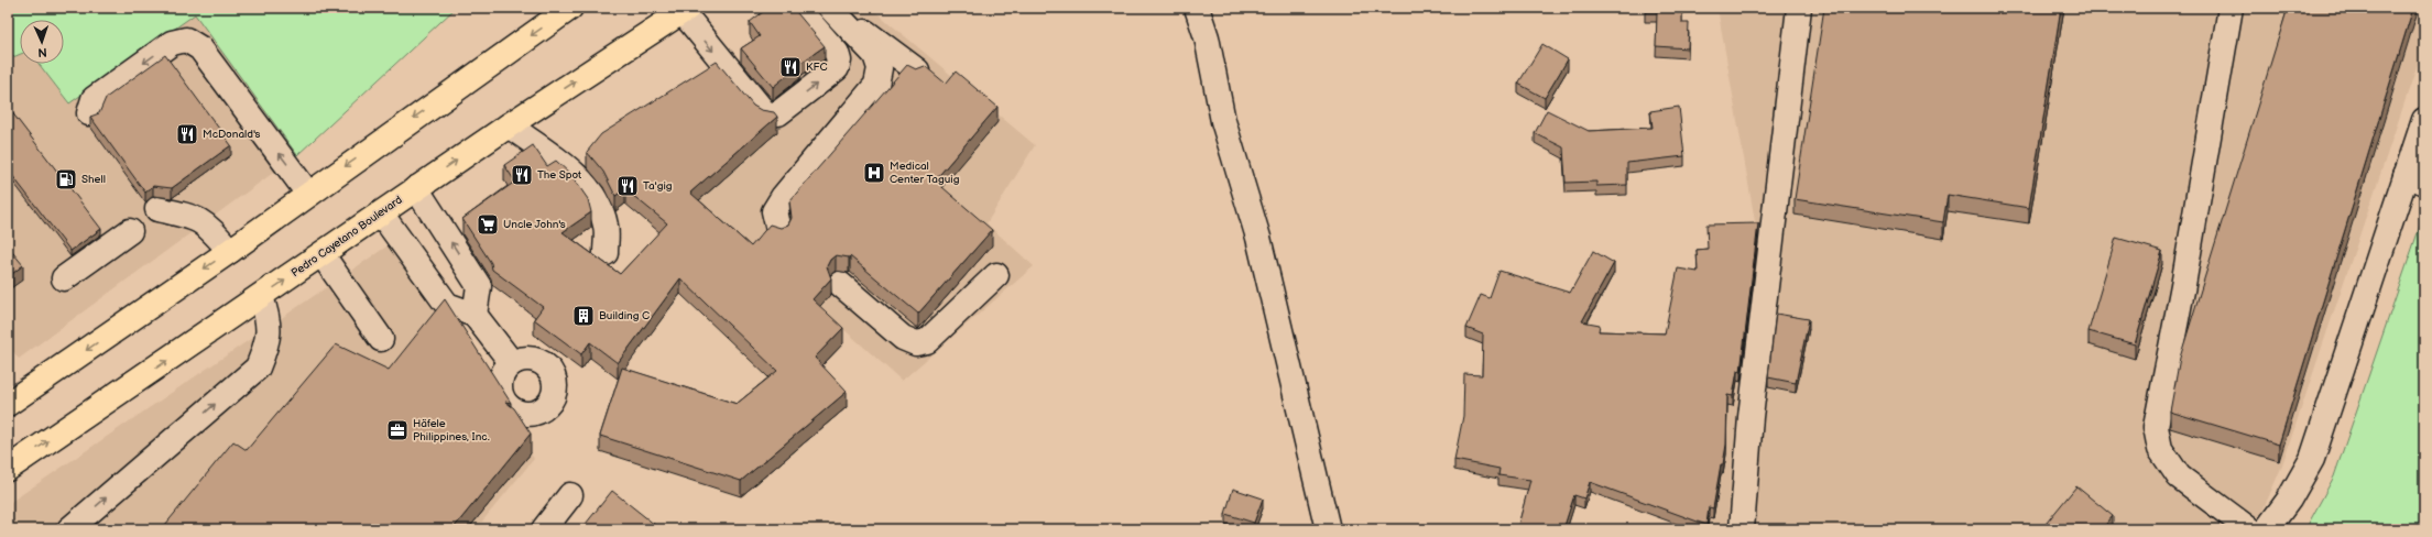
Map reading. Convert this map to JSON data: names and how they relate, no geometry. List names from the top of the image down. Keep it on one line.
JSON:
{"streets":{"main road":["Pedro Cayetano Boulevard"]},"places":{"restaurant":["KFC","McDonald's","The Spot","Ta'gig"],"hospital":["Medical Center Taguig"],"fuel station":["Shell"],"supermarket":["Uncle John's"],"building":["Building C"],"office":["Häfele Philippines, Inc."]},"north":"bottom"}
